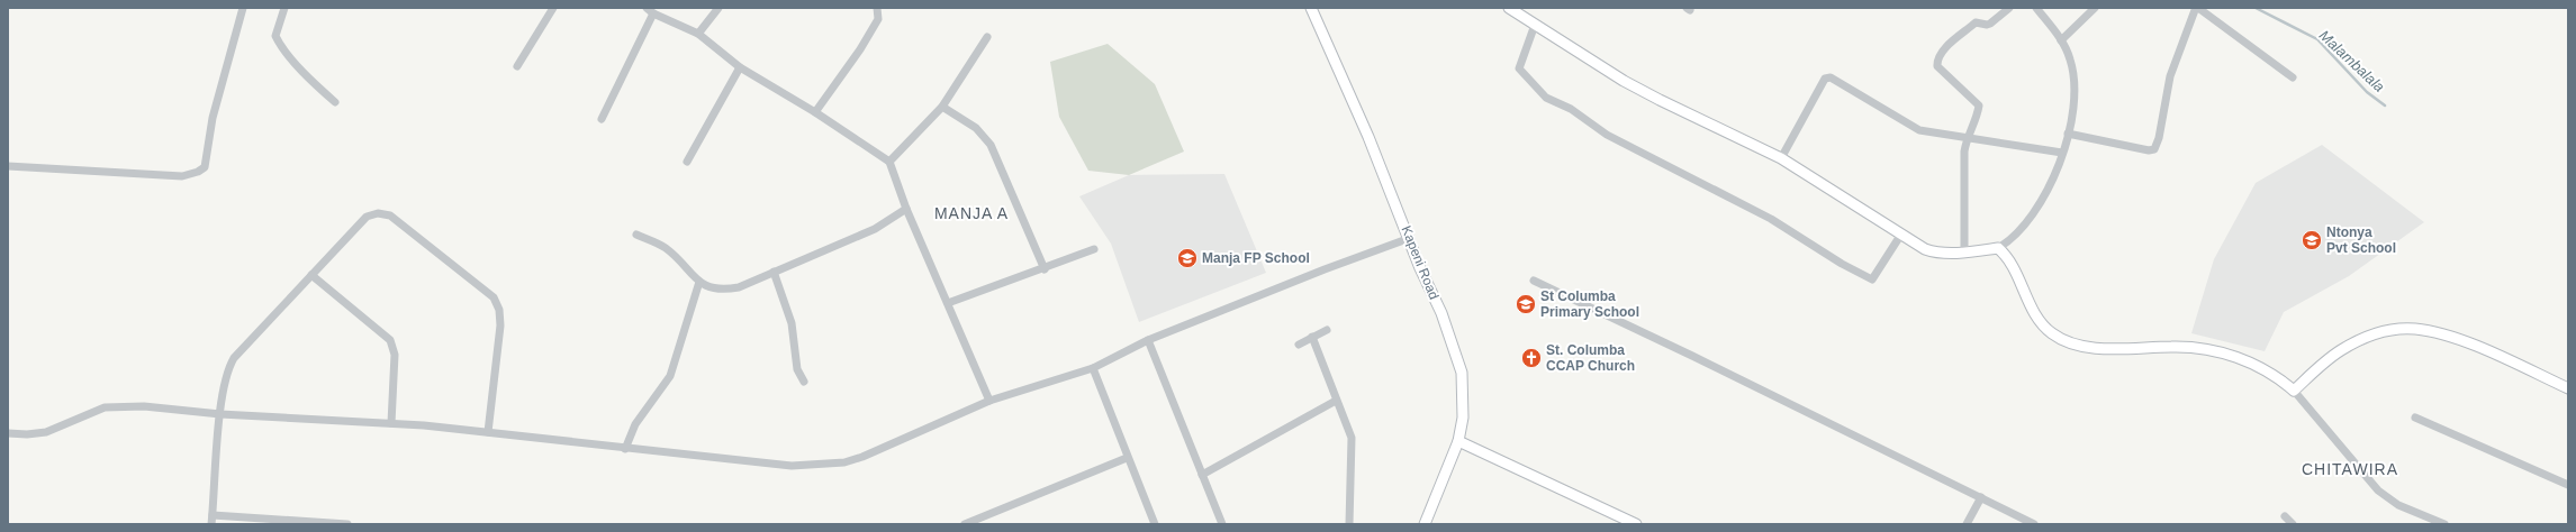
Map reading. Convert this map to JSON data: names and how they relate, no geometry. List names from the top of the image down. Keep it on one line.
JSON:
{"streets":{"street":["Kapeni Road"]},"districts":["MANJA A","CHITAWIRA"],"water":["Malambalala"],"places":{"school or university":["Ntonya Pvt School","Manja FP School","St Columba Primary School"],"church":["St. Columba CCAP Church"]}}
